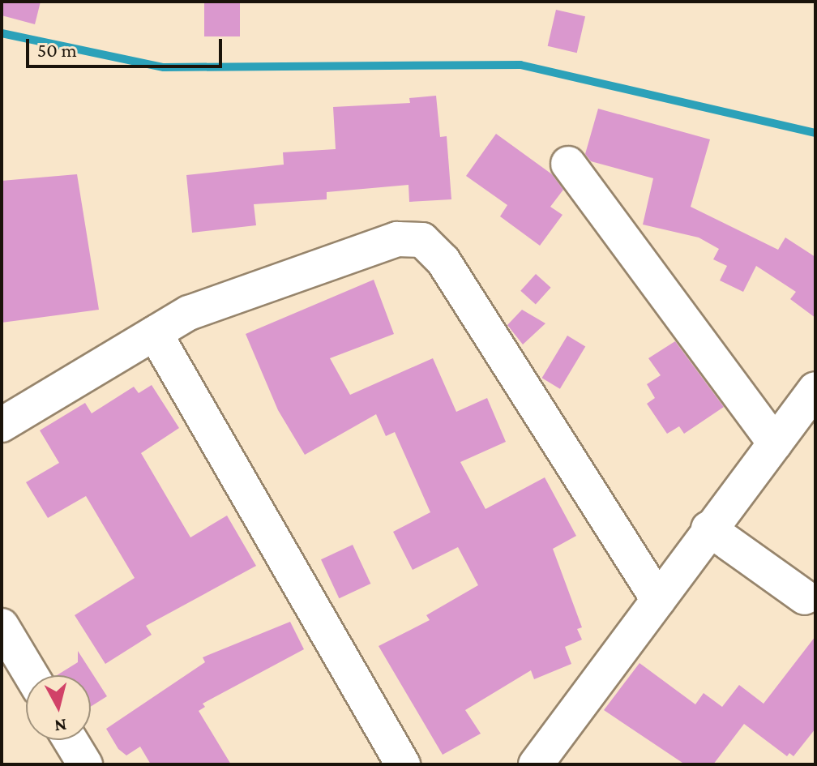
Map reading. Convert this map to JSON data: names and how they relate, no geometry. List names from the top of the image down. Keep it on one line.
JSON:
{"scale_bar":"50 m","north":"bottom"}
